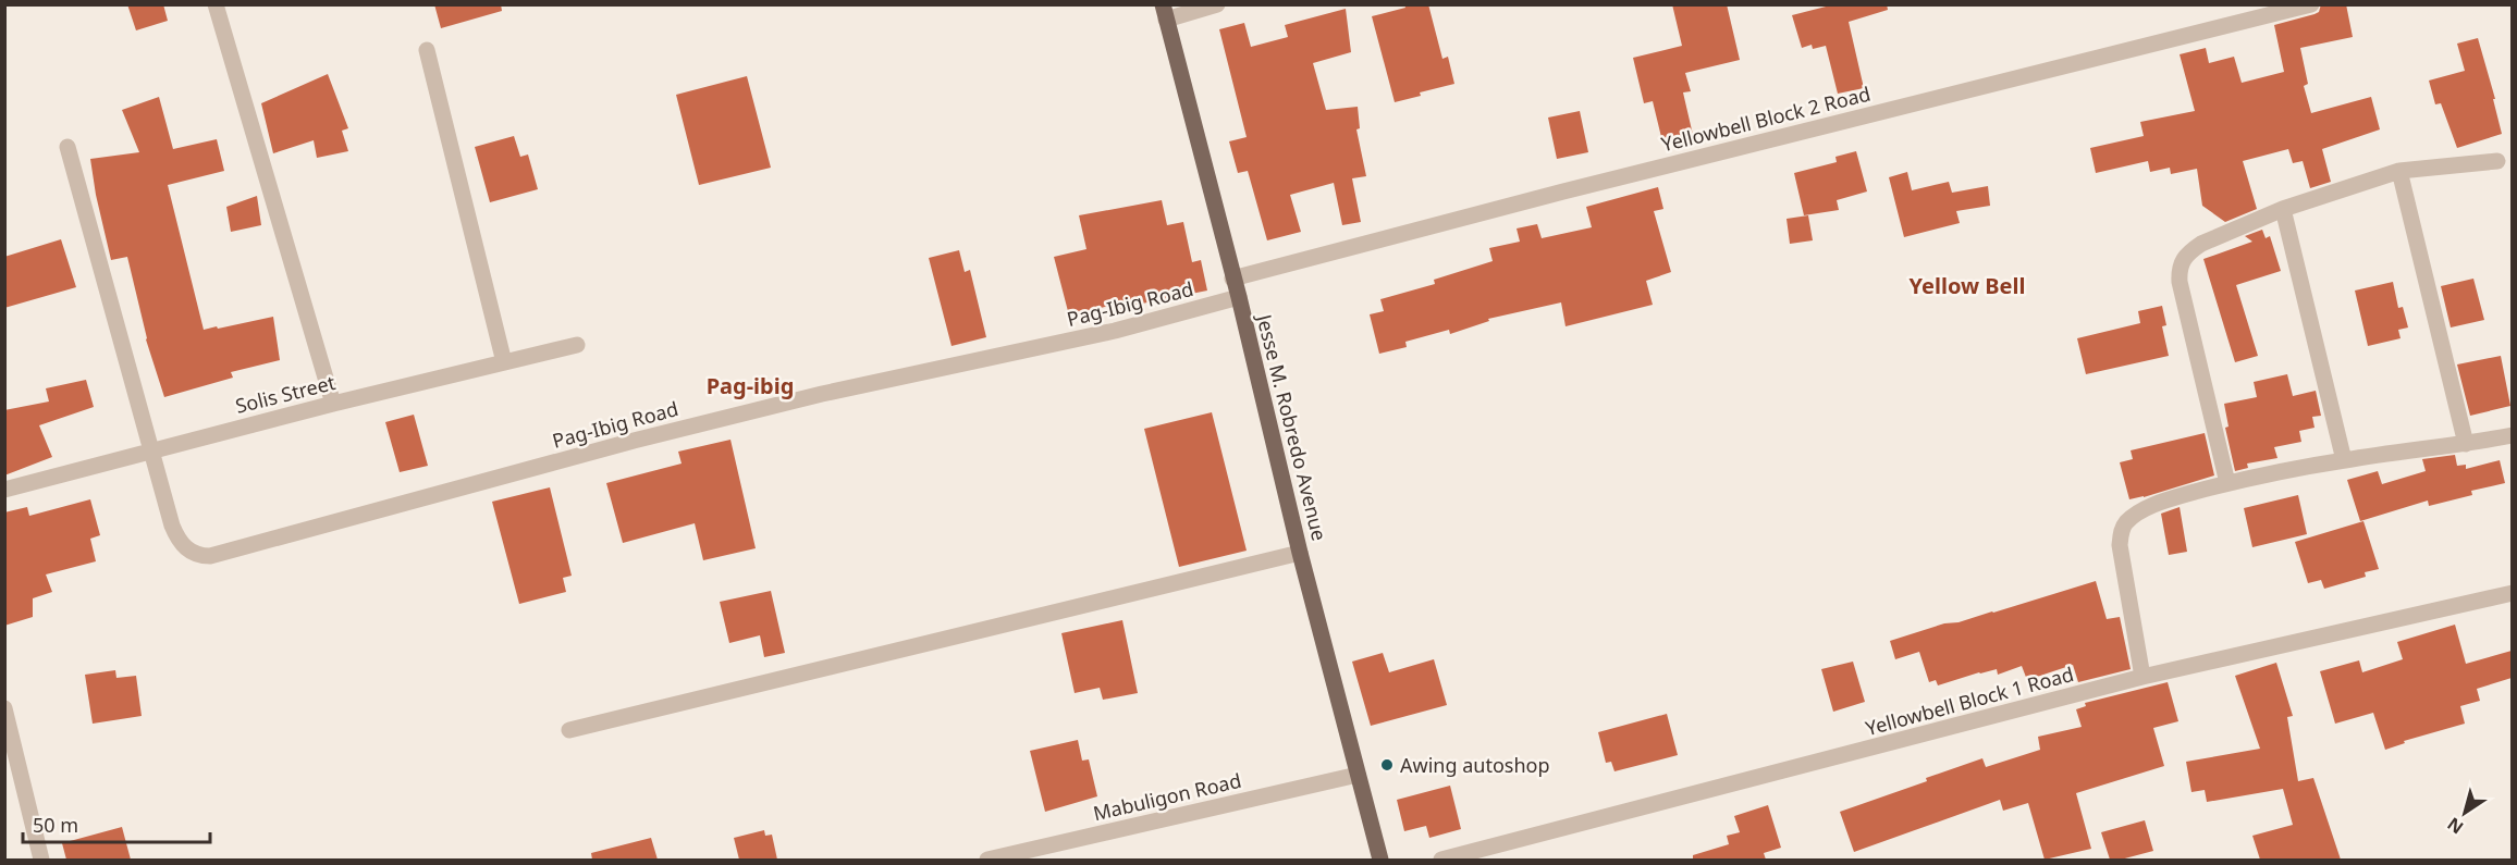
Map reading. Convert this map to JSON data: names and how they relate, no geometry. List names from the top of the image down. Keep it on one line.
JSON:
{"streets":{"main road":["Jesse M. Robredo Avenue"],"street":["Yellowbell Block 2 Road","Pag-Ibig Road","Solis Street","Yellowbell Block 1 Road","Mabuligon Road"]},"crossings":[["Yellowbell Block 2 Road","Jesse M. Robredo Avenue"],["Pag-Ibig Road","Solis Street"],["Pag-Ibig Road","Jesse M. Robredo Avenue"],["Jesse M. Robredo Avenue","Mabuligon Road"]],"districts":["Yellow Bell","Pag-ibig"],"places":["Awing autoshop"],"scale_bar":"50 m","north":"bottom left"}
